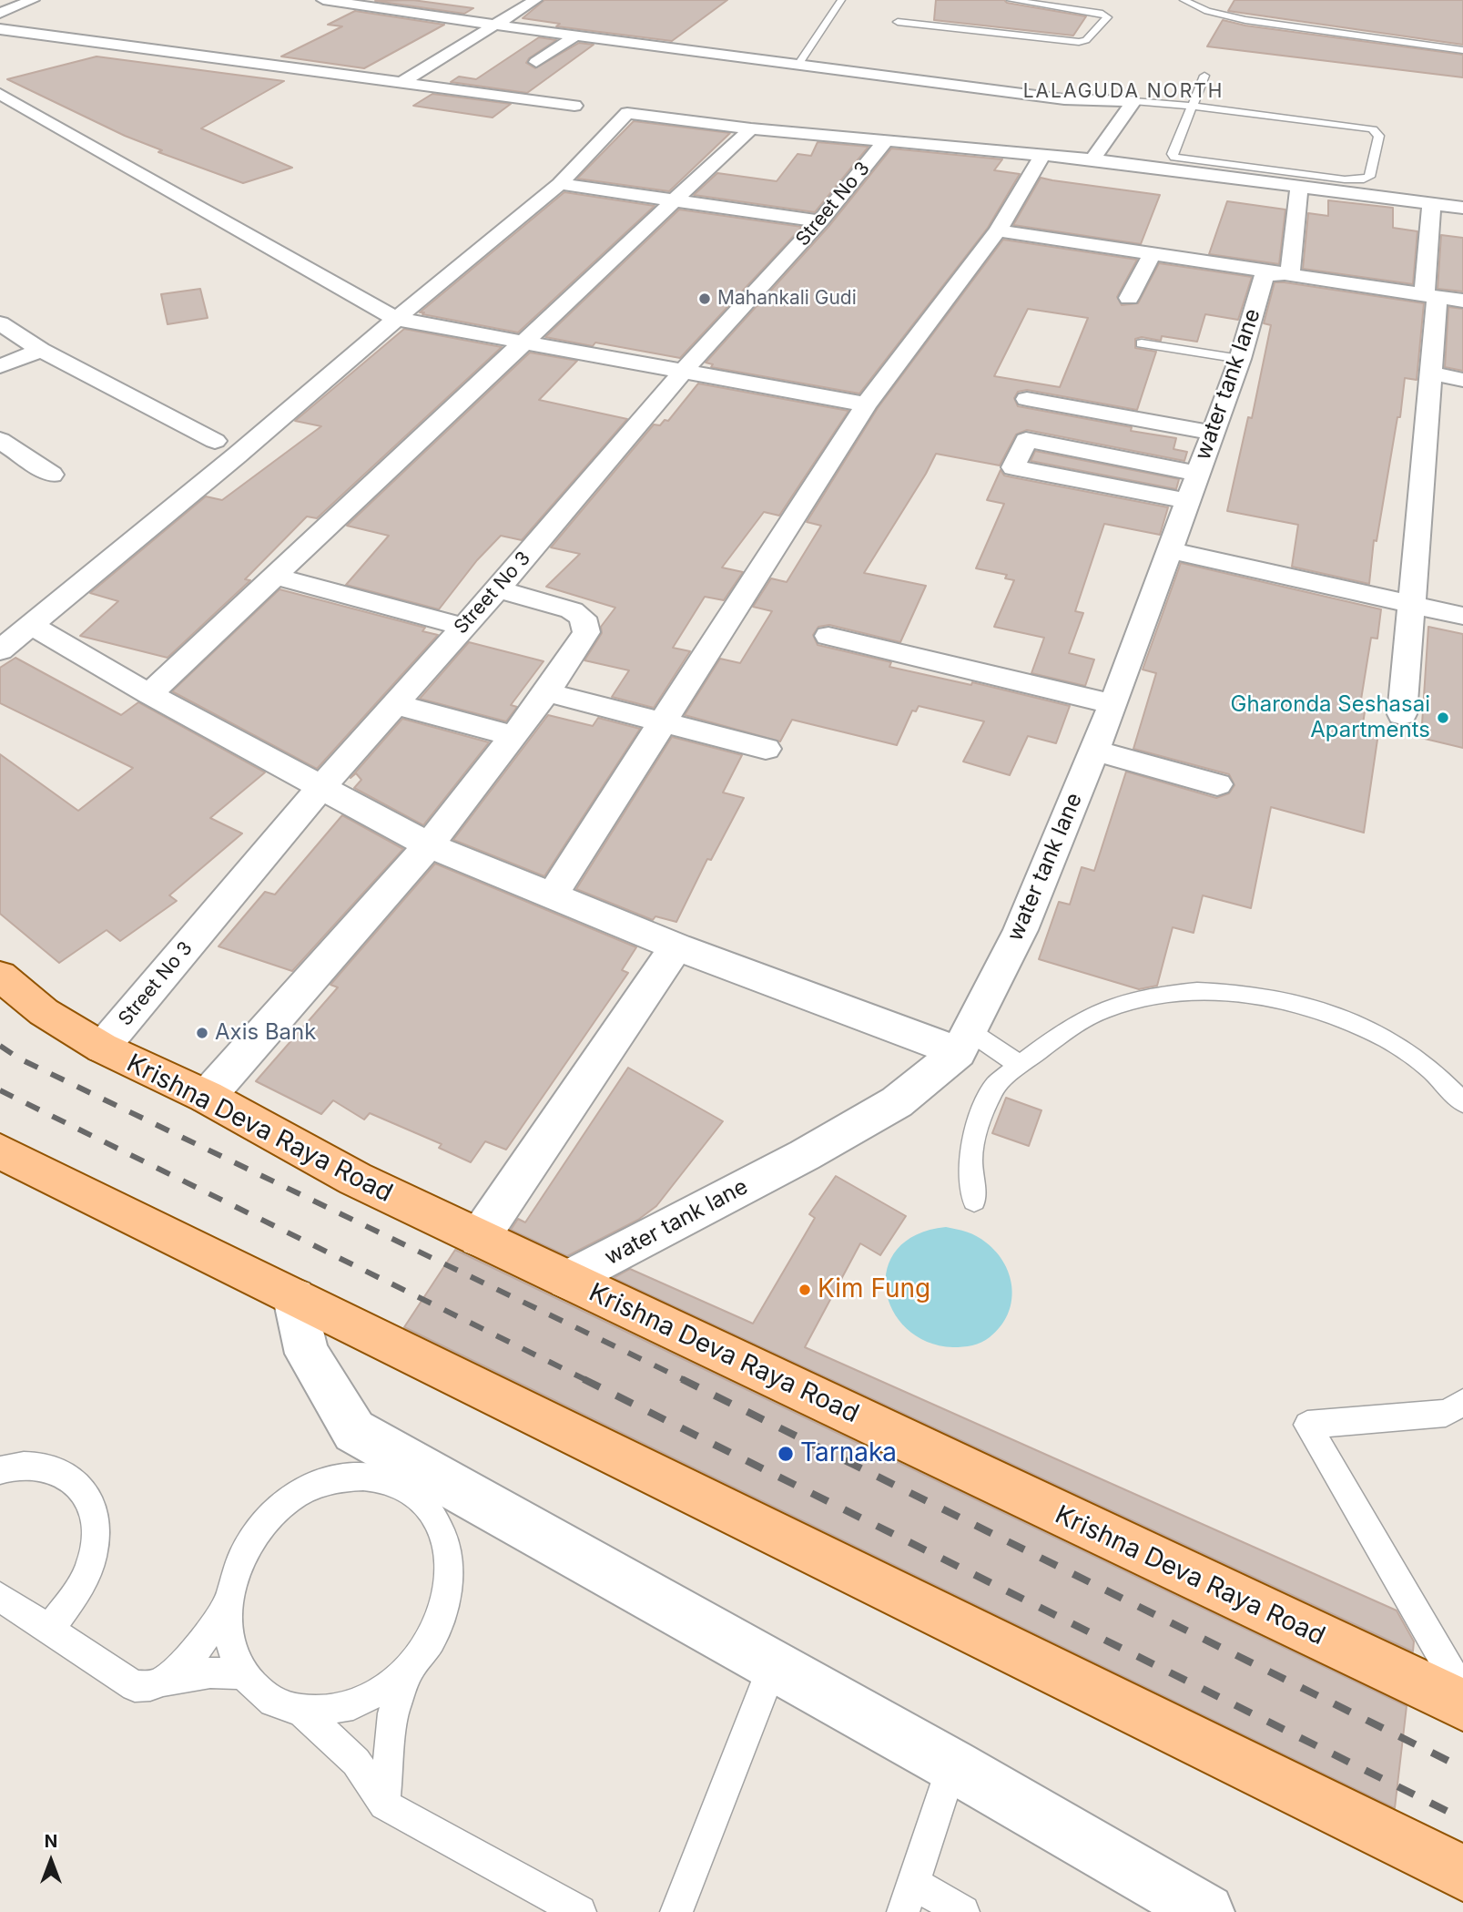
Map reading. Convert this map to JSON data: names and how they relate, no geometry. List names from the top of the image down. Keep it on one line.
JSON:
{"streets":{"main road":["Krishna Deva Raya Road"],"street":["Street No 3","water tank lane"]},"crossings":[["Street No 3","Krishna Deva Raya Road"],["water tank lane","Krishna Deva Raya Road"]],"districts":["LALAGUDA NORTH"],"places":["Mahankali Gudi","Gharonda Seshasai Apartments","Axis Bank","Kim Fung","Tarnaka"],"north":"top"}
